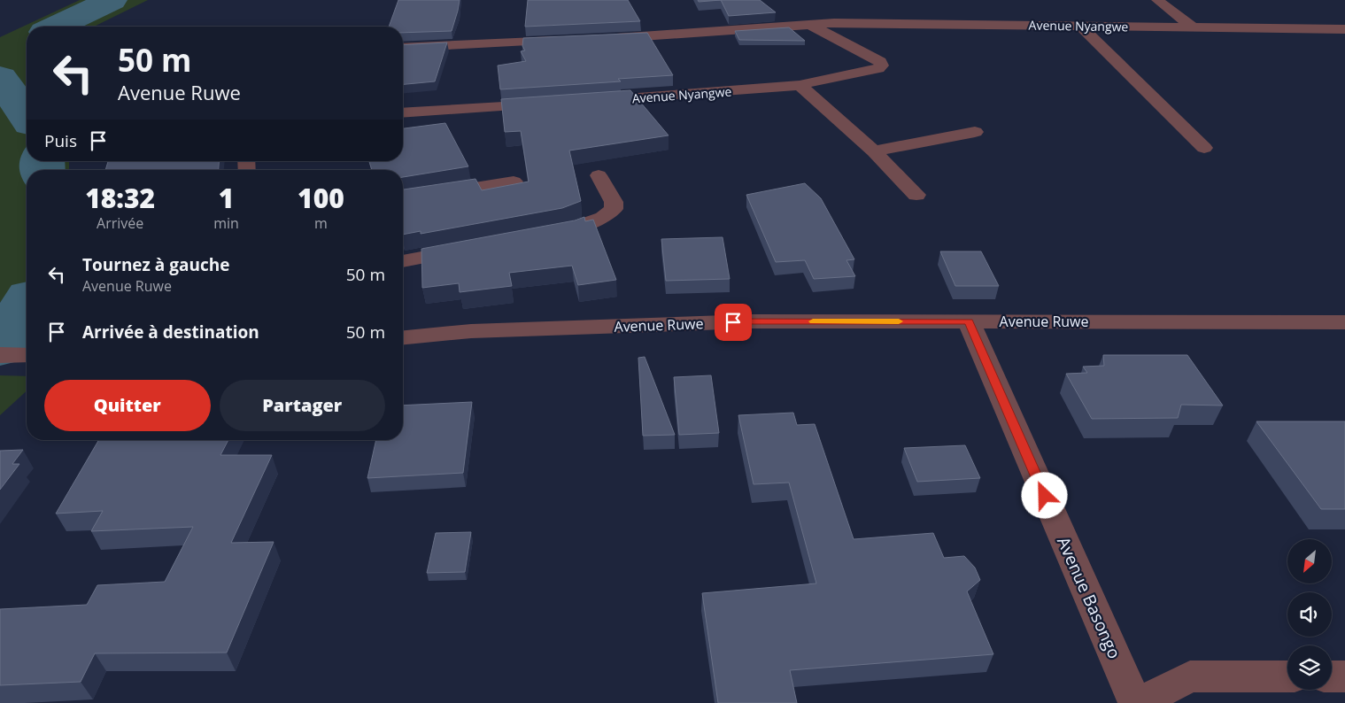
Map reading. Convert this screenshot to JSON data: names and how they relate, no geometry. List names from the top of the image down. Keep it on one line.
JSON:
{"streets":{"street":["Avenue Nyangwe","Avenue Ruwe","Avenue Basongo"]},"crossings":[["Avenue Ruwe","Avenue Basongo"]],"north":"bottom left","page":{"turn":["50 m","Avenue Ruwe"],"then":"Puis","eta":["18:32","Arrivée","1","min","100","m"],"list":[{"name":"Tournez à gauche","note":"Avenue Ruwe","value":"50 m"},{"name":"Arrivée à destination","value":"50 m"}],"buttons":["Quitter","Partager"]}}
